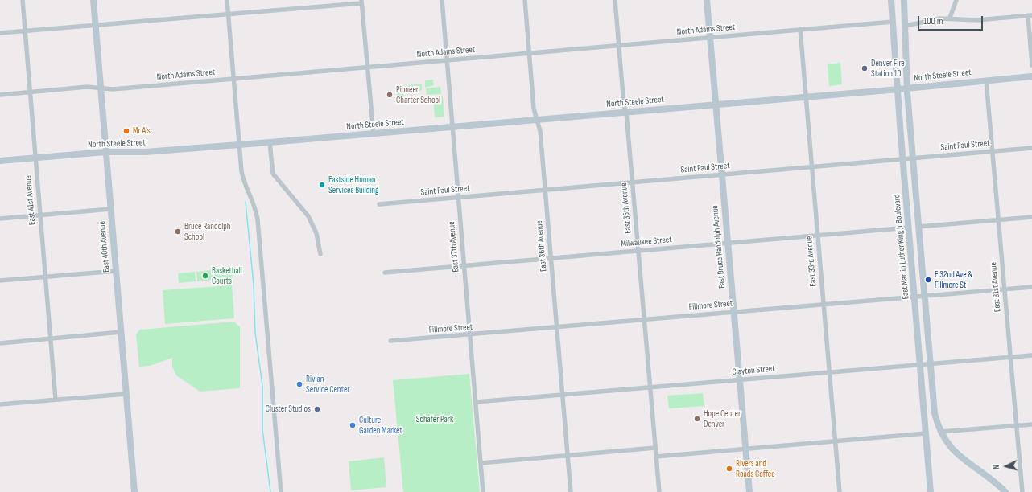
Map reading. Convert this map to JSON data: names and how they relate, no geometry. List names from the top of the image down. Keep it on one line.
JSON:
{"streets":{"street":["North Adams Street","North Steele Street","Saint Paul Street","East 41st Avenue","East 35th Avenue","Milwaukee Street","East 36th Avenue","East 40th Avenue","East 37th Avenue","East Bruce Randolph Avenue","East Martin Luther King Jr Boulevard","East 33rd Avenue","East 31st Avenue","Fillmore Street","Clayton Street"]},"crossings":[["North Adams Street","East 41st Avenue"],["North Adams Street","East 35th Avenue"],["North Adams Street","East 36th Avenue"],["North Adams Street","East 40th Avenue"],["North Adams Street","East 37th Avenue"],["North Adams Street","East Bruce Randolph Avenue"],["North Adams Street","East Martin Luther King Jr Boulevard"],["North Adams Street","East 33rd Avenue"],["North Steele Street","East 41st Avenue"],["North Steele Street","East 35th Avenue"],["North Steele Street","East 36th Avenue"],["North Steele Street","East 40th Avenue"],["North Steele Street","East 37th Avenue"],["North Steele Street","East Bruce Randolph Avenue"],["North Steele Street","East Martin Luther King Jr Boulevard"],["North Steele Street","East 33rd Avenue"],["North Steele Street","East 31st Avenue"],["Saint Paul Street","East 35th Avenue"],["Saint Paul Street","East 36th Avenue"],["Saint Paul Street","East 37th Avenue"],["Saint Paul Street","East Bruce Randolph Avenue"],["Saint Paul Street","East Martin Luther King Jr Boulevard"],["Saint Paul Street","East 33rd Avenue"],["Saint Paul Street","East 31st Avenue"],["East 35th Avenue","Milwaukee Street"],["East 35th Avenue","Fillmore Street"],["East 35th Avenue","Clayton Street"],["Milwaukee Street","East 36th Avenue"],["Milwaukee Street","East 37th Avenue"],["Milwaukee Street","East Bruce Randolph Avenue"],["Milwaukee Street","East Martin Luther King Jr Boulevard"],["Milwaukee Street","East 33rd Avenue"],["East 36th Avenue","Fillmore Street"],["East 36th Avenue","Clayton Street"],["East 37th Avenue","Fillmore Street"],["East 37th Avenue","Clayton Street"],["East Bruce Randolph Avenue","Fillmore Street"],["East Bruce Randolph Avenue","Clayton Street"],["East Martin Luther King Jr Boulevard","Fillmore Street"],["East Martin Luther King Jr Boulevard","Clayton Street"],["East 33rd Avenue","Fillmore Street"],["East 33rd Avenue","Clayton Street"],["East 31st Avenue","Fillmore Street"],["East 31st Avenue","Clayton Street"]],"parks":["Schafer Park"],"places":["Denver Fire Station 10","Pioneer Charter School","Mr A's","Eastside Human Services Building","Bruce Randolph School","Basketball Courts","E 32nd Ave & Fillmore St","Rivian Service Center","Cluster Studios","Hope Center Denver","Culture Garden Market","Rivers and Roads Coffee"],"scale_bar":"100 m","north":"left"}
